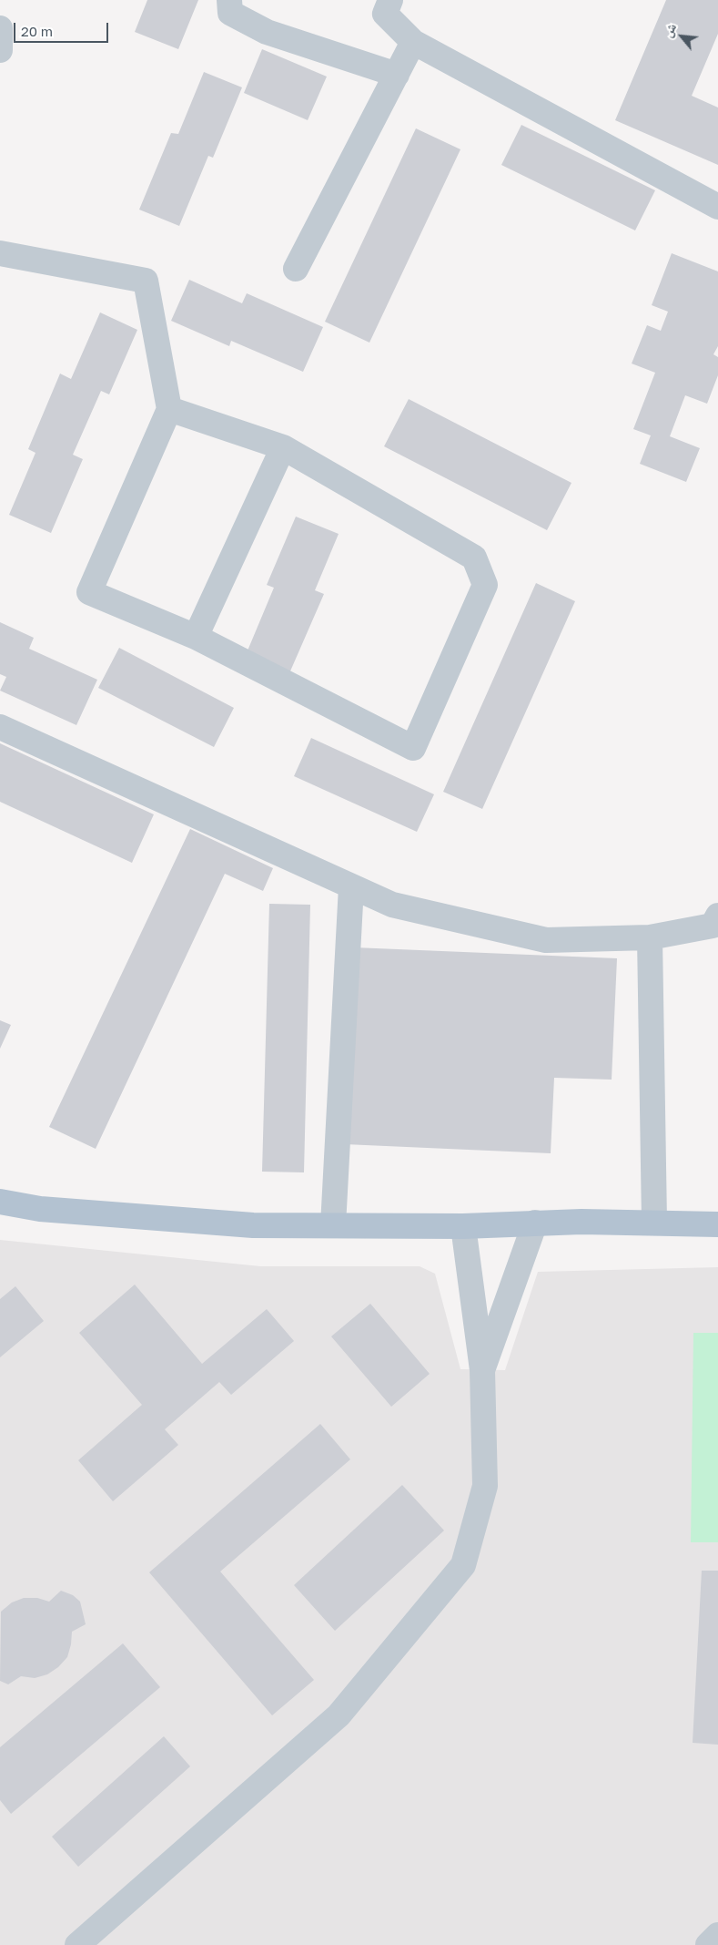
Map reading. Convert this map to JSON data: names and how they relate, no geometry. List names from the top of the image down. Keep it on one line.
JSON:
{"scale_bar":"20 m","north":"top left"}
